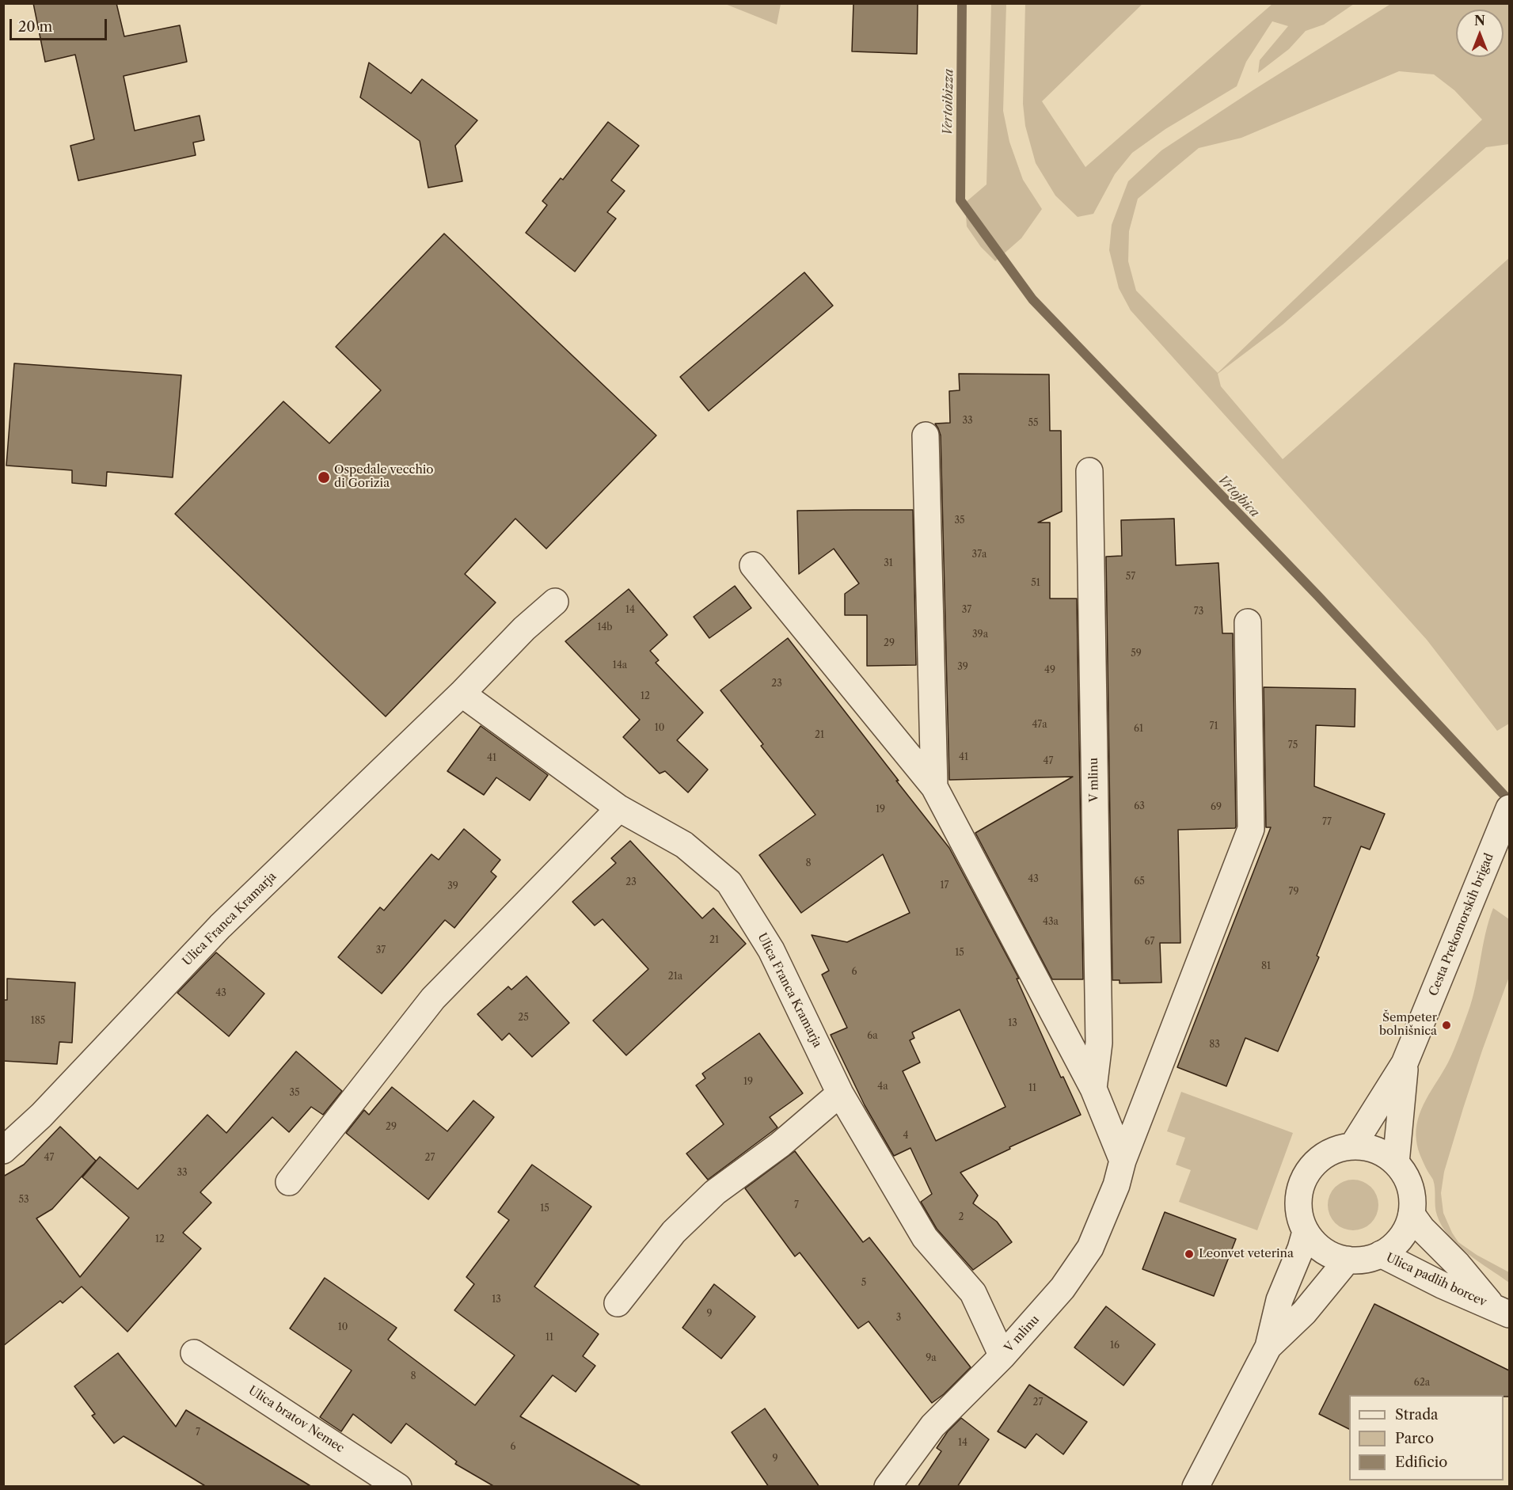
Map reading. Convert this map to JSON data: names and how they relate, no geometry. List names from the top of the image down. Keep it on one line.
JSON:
{"streets":{"street":["V mlinu","Ulica Franca Kramarja","Cesta Prekomorskih brigad","Ulica padlih borcev","Ulica bratov Nemec"]},"crossings":[["V mlinu","Ulica Franca Kramarja"],["Cesta Prekomorskih brigad","Ulica padlih borcev"]],"water":["Vertoibizza","Vrtojbica"],"places":["Ospedale vecchio di Gorizia","Šempeter bolnišnica","Leonvet veterina"],"house_numbers":["33","55","35","37a","31","57","51","14","37","73","14b","39a","29","59","14a","39","49","23","12","47a","71","10","61","21","75","41","41","47","63","69","19","77","8","43","65","23","17","39","79","43a","21","67","37","15","81","6","21a","43","25","185","13","6a","83","19","4a","11","35","29","4","47","27","33","53","7","15","2","12","5","13","9","3","10","11","16","9a","8","62a","27","7","14","6","9"],"legend":["Strada","Parco","Edificio"],"scale_bar":"20 m","north":"top"}
